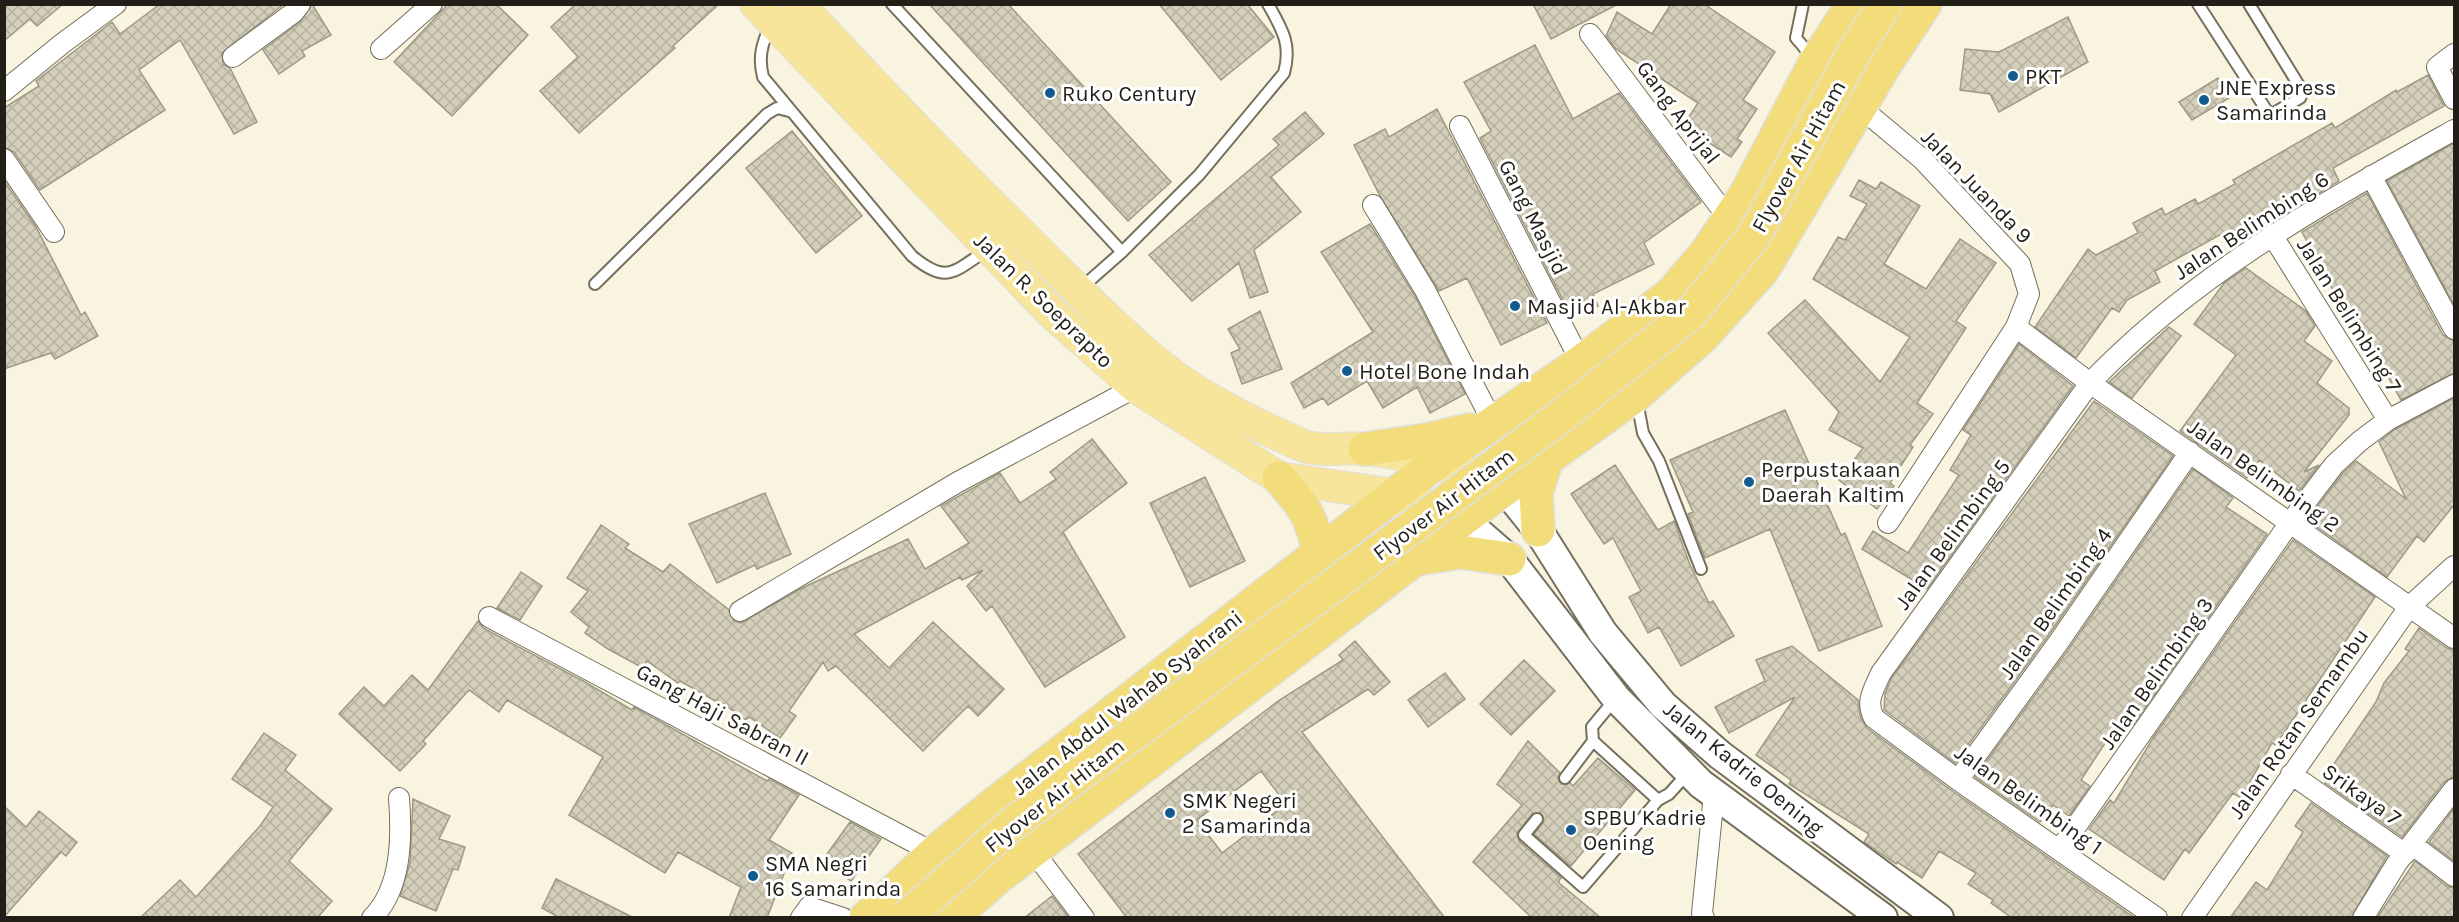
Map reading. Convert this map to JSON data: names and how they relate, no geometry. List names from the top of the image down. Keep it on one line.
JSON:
{"streets":{"highway":["Flyover Air Hitam","Jalan Abdul Wahab Syahrani"],"main road":["Jalan R. Soeprapto","Jalan Kadrie Oening"],"street":["Gang Aprijal","Jalan Juanda 9","Gang Masjid","Jalan Belimbing 6","Jalan Belimbing 7","Jalan Belimbing 2","Jalan Belimbing 5","Jalan Belimbing 4","Jalan Belimbing 3","Gang Haji Sabran II","Jalan Rotan Semambu","Srikaya 7","Jalan Belimbing 1"]},"crossings":[["Gang Aprijal","Jalan Abdul Wahab Syahrani"],["Gang Masjid","Jalan Abdul Wahab Syahrani"],["Jalan Belimbing 6","Jalan Belimbing 7"],["Jalan Belimbing 6","Jalan Belimbing 2"],["Jalan Belimbing 6","Jalan Belimbing 5"],["Jalan R. Soeprapto","Jalan Abdul Wahab Syahrani"],["Jalan R. Soeprapto","Jalan Kadrie Oening"],["Jalan Belimbing 7","Jalan Belimbing 3"],["Jalan Belimbing 2","Jalan Belimbing 5"],["Jalan Belimbing 2","Jalan Belimbing 4"],["Jalan Belimbing 2","Jalan Belimbing 3"],["Jalan Belimbing 2","Jalan Rotan Semambu"],["Jalan Belimbing 5","Jalan Belimbing 1"],["Jalan Belimbing 4","Jalan Belimbing 1"],["Jalan Belimbing 3","Jalan Belimbing 1"],["Jalan Abdul Wahab Syahrani","Gang Haji Sabran II"],["Jalan Rotan Semambu","Srikaya 7"]],"places":["PKT","Ruko Century","JNE Express Samarinda","Masjid Al-Akbar","Hotel Bone Indah","Perpustakaan Daerah Kaltim","SMK Negeri 2 Samarinda","SPBU Kadrie Oening","SMA Negri 16 Samarinda"]}
